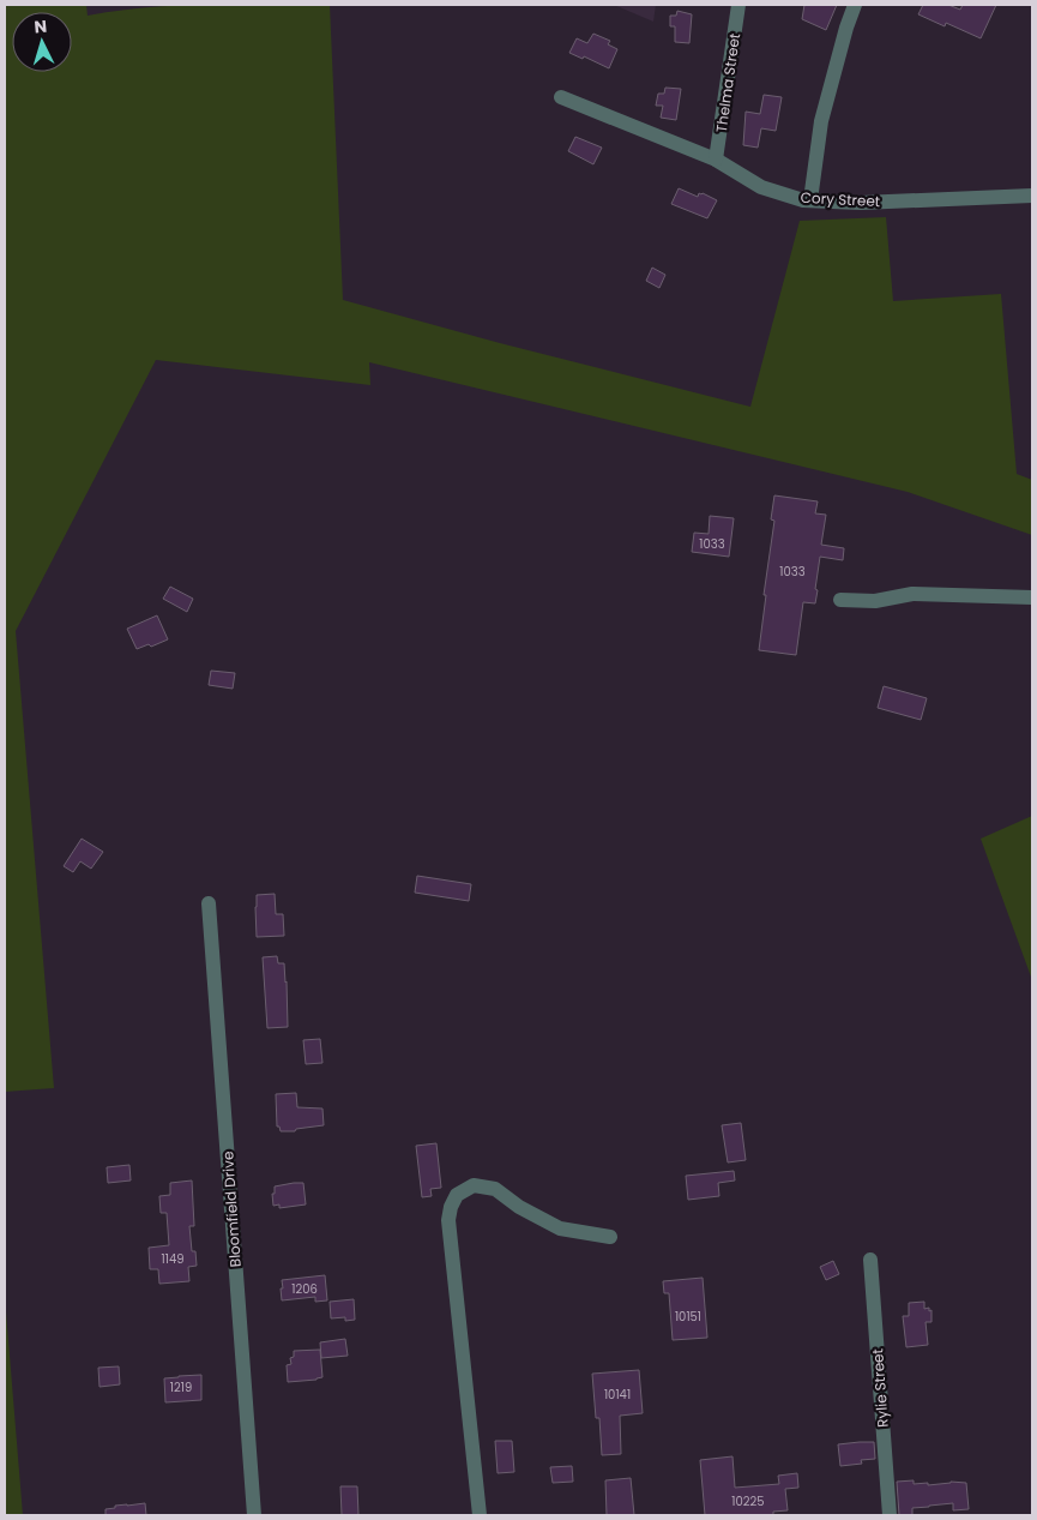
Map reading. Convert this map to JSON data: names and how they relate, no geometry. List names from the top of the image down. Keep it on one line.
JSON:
{"streets":{"street":["Thelma Street","Cory Street","Bloomfield Drive","Rylie Street"]},"crossings":[["Thelma Street","Cory Street"]],"house_numbers":["1033","1033","1149","1206","10151","1219","10141","10225"],"north":"top"}
